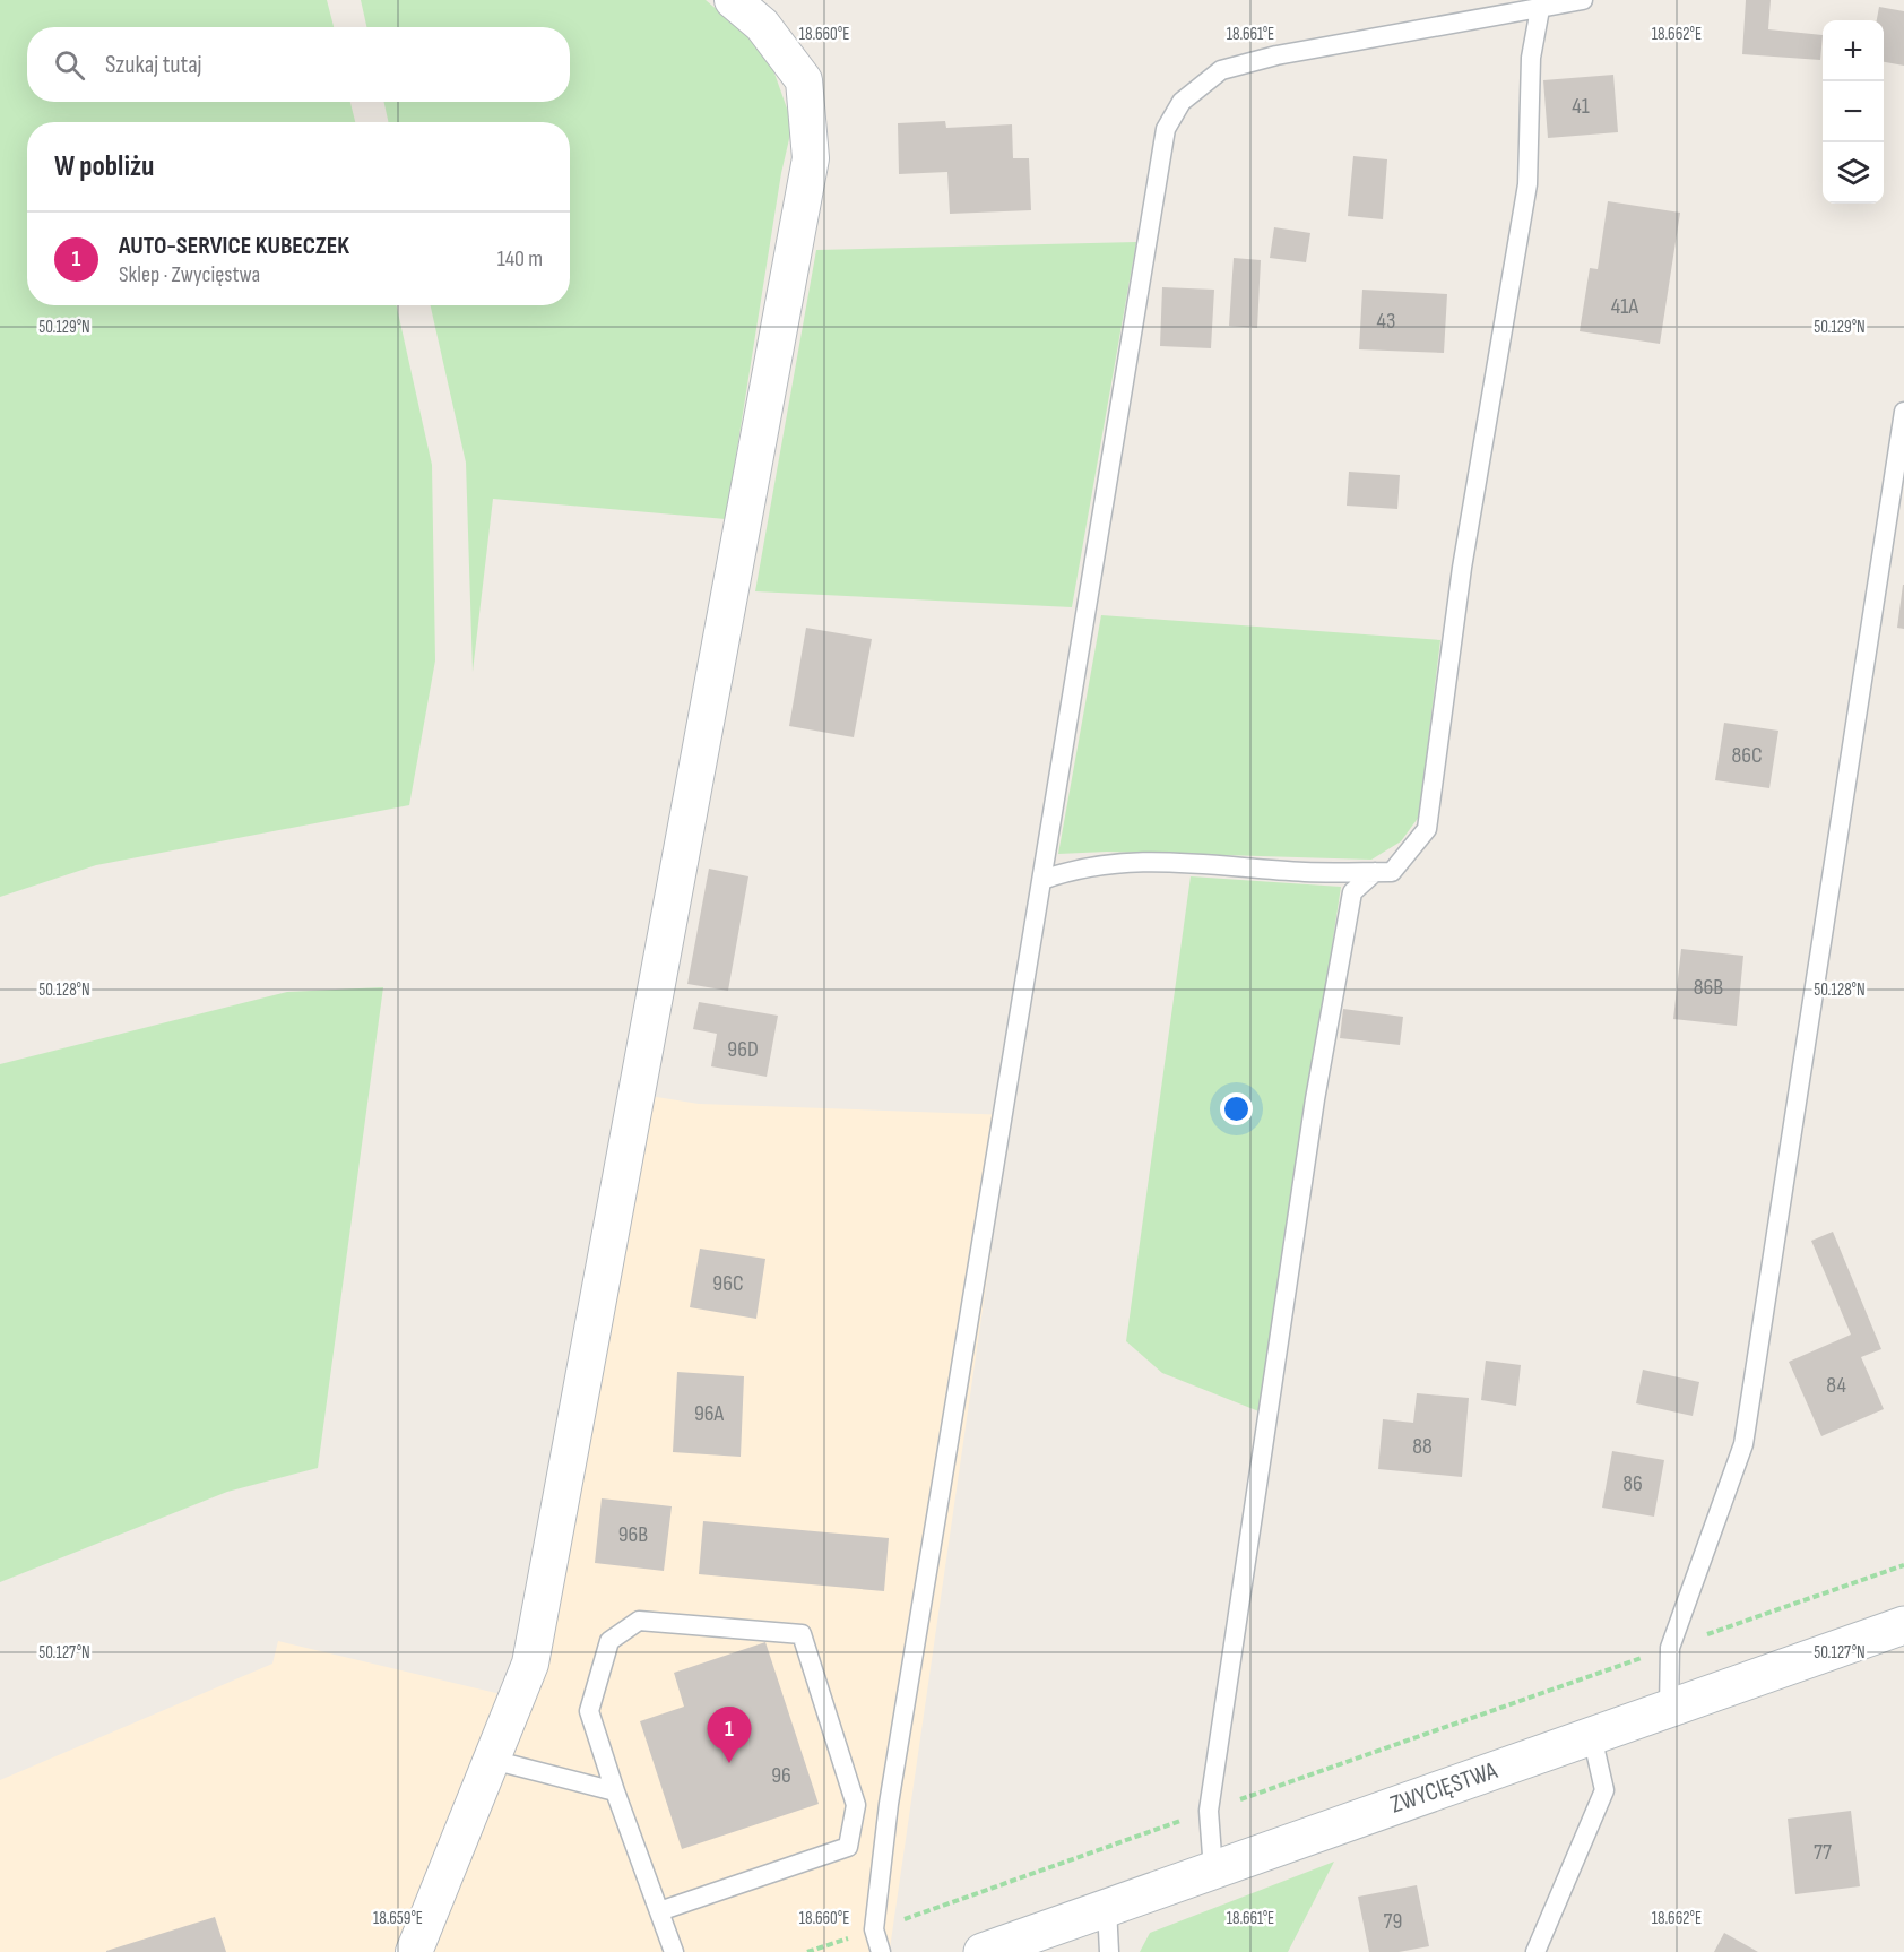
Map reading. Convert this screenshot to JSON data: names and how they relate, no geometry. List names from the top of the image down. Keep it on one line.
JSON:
{"streets":{"main road":["ZWYCIĘSTWA"]},"house_numbers":["41","41A","43","86C","86B","96D","96C","84","96A","88","86","96B","96","77","79"],"page":{"map_buttons":["+","−"],"search":"Szukaj tutaj","heading":"W pobliżu","list":[{"mark":"1","name":"AUTO-SERVICE KUBECZEK","note":"Sklep · Zwycięstwa","value":"140 m"}],"pins":"1"},"coordinates":["18.660°E","18.661°E","18.662°E","50.129°N","50.128°N","50.127°N","18.659°E"]}
